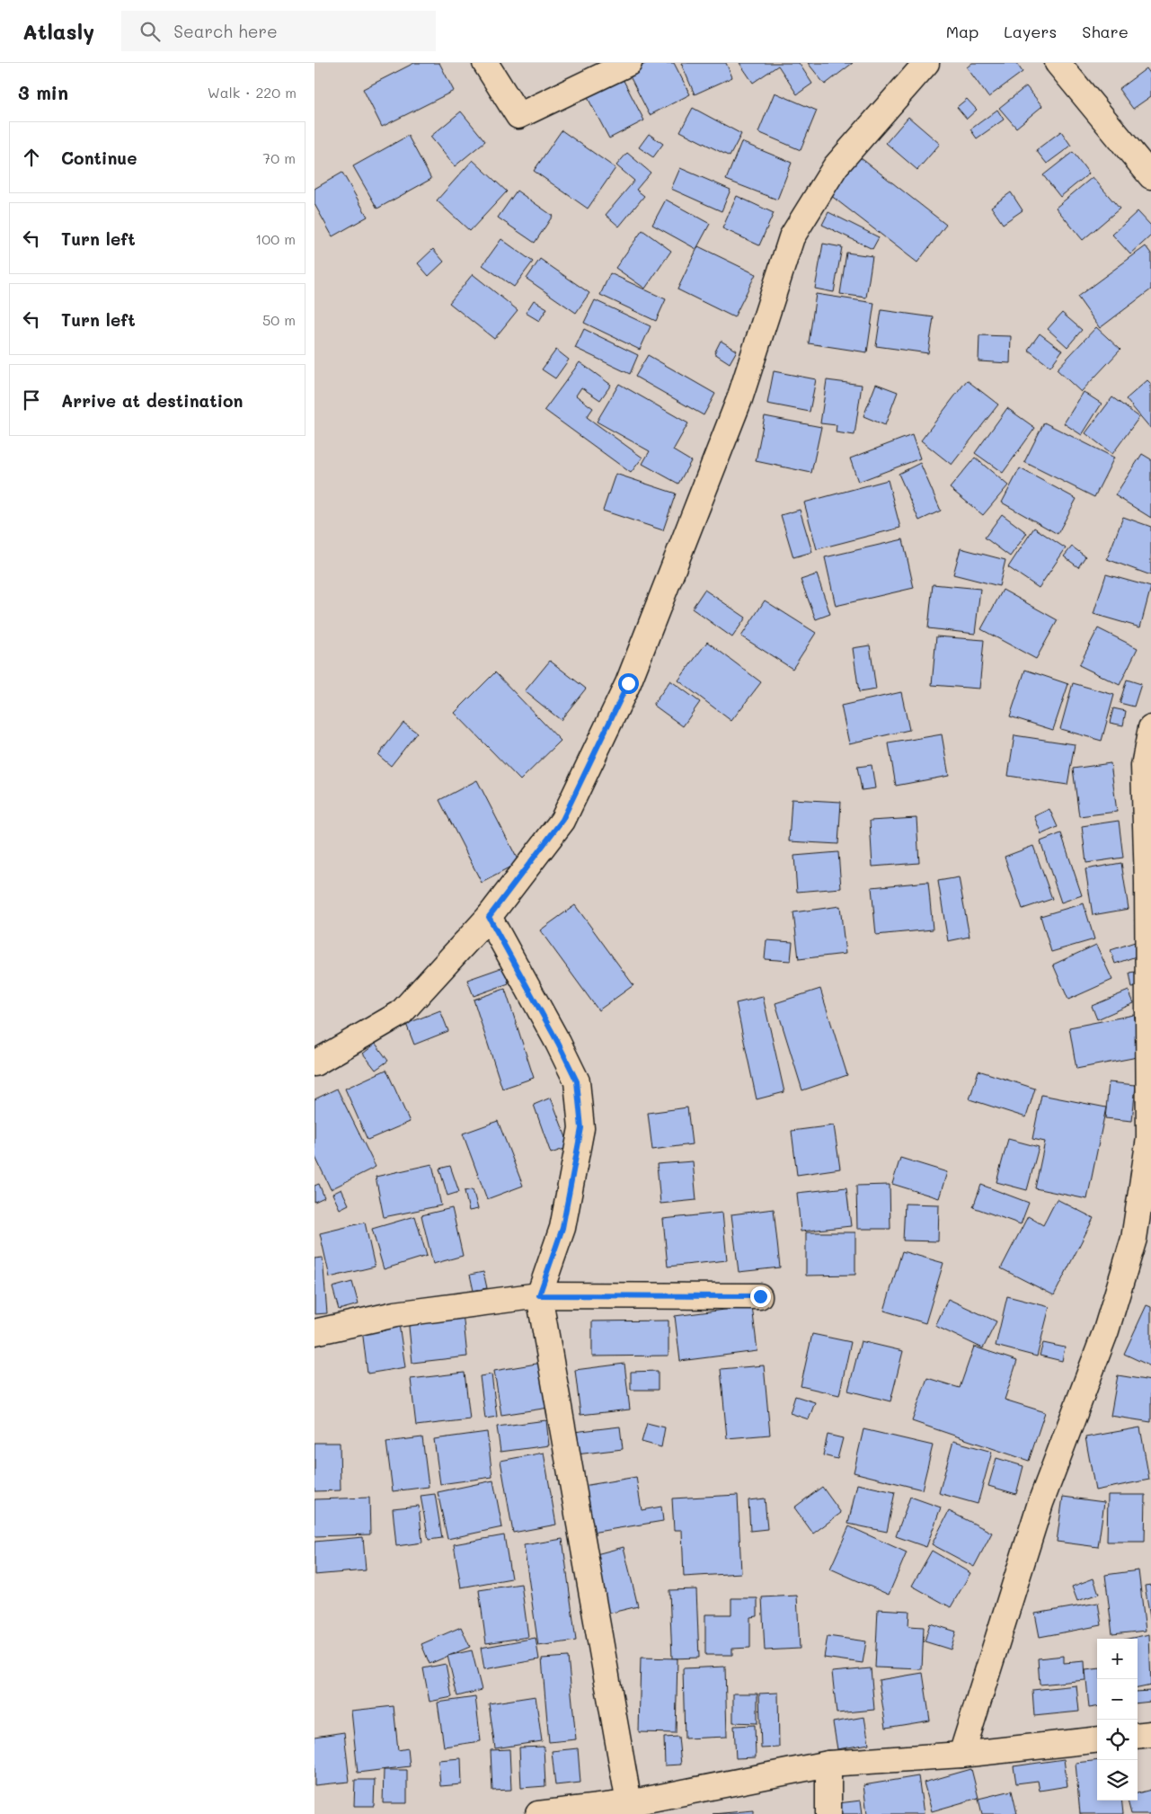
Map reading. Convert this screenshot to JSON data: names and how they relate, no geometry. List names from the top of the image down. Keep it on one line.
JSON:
{"page":{"header":"Atlasly","search":"Search here","nav":["Map","Layers","Share"],"heading":["3 min","Walk · 220 m"],"list":[["Continue","70 m"],["Turn left","100 m"],["Turn left","50 m"],"Arrive at destination"],"map_buttons":["+","−"]}}
